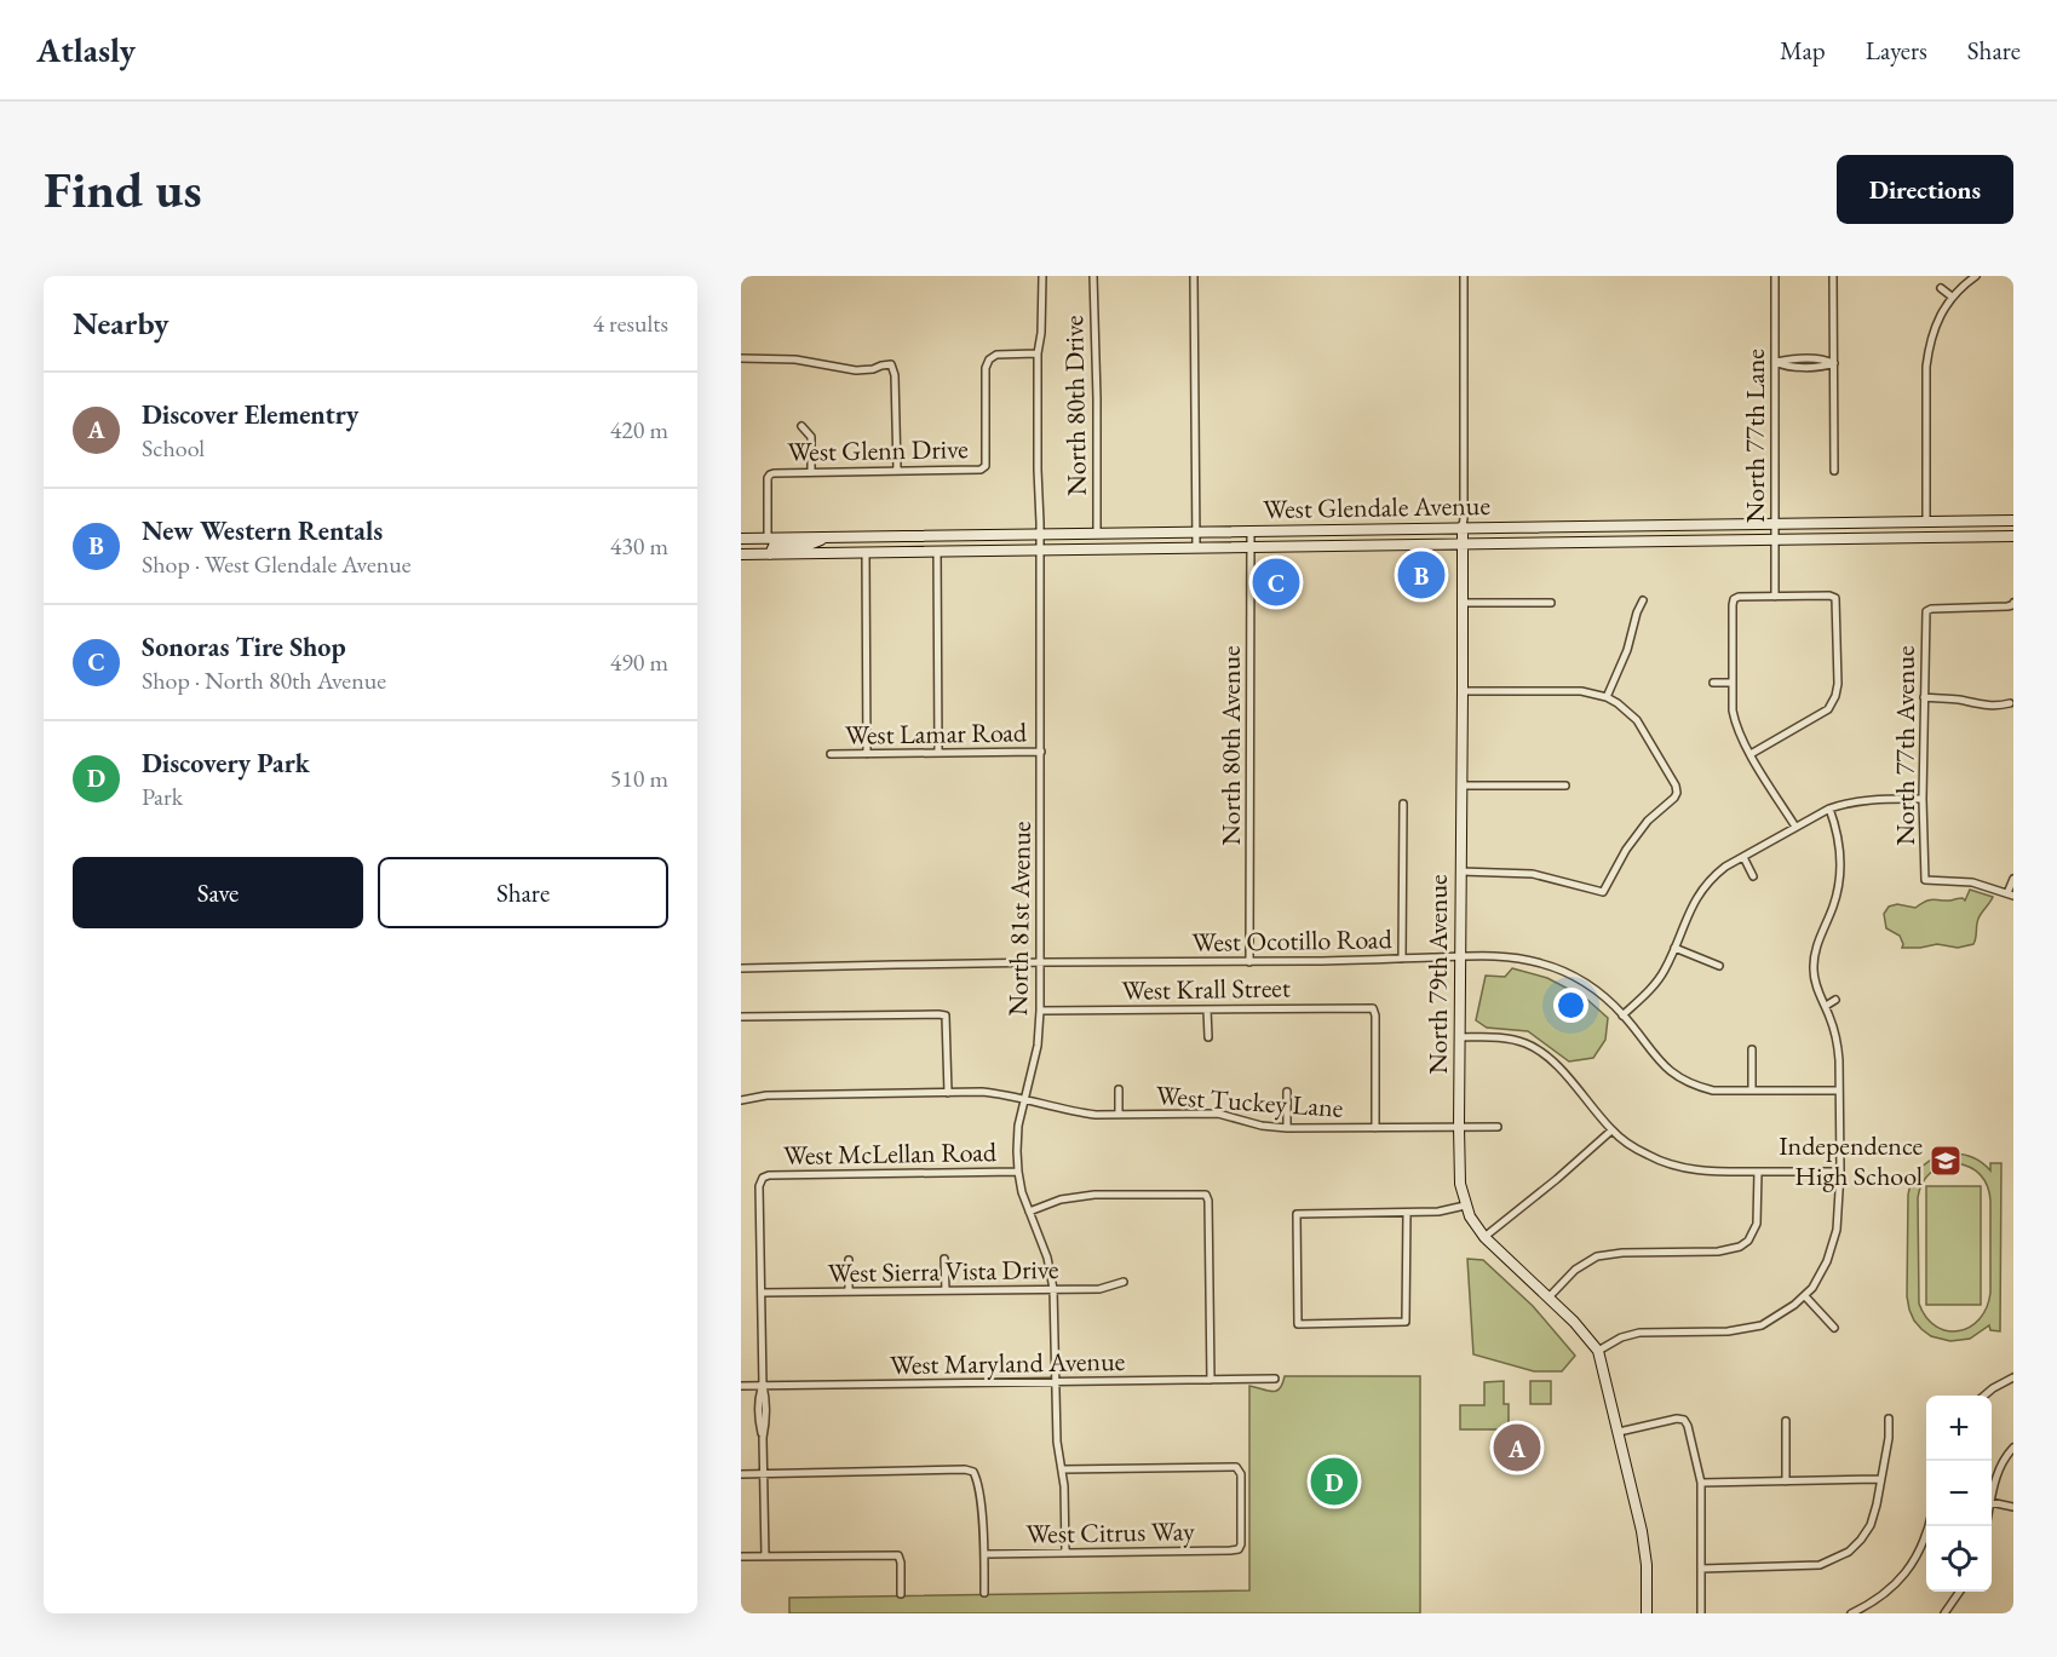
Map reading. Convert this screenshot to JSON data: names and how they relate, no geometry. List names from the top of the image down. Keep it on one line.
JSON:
{"streets":{"main road":["West Glendale Avenue","North 79th Avenue"],"street":["North 80th Drive","North 77th Lane","West Glenn Drive","West Lamar Road","North 80th Avenue","North 77th Avenue","North 81st Avenue","West Ocotillo Road","West Krall Street","West Tuckey Lane","West McLellan Road","West Sierra Vista Drive","West Maryland Avenue","West Citrus Way"]},"crossings":[["North 80th Drive","West Glendale Avenue"],["North 77th Lane","West Glendale Avenue"],["West Glenn Drive","West Glendale Avenue"],["West Glenn Drive","North 81st Avenue"],["West Glendale Avenue","North 80th Avenue"],["West Glendale Avenue","North 81st Avenue"],["West Glendale Avenue","North 79th Avenue"],["West Lamar Road","North 81st Avenue"],["North 80th Avenue","West Ocotillo Road"],["North 81st Avenue","West Ocotillo Road"],["North 81st Avenue","West Krall Street"],["North 81st Avenue","West Tuckey Lane"],["North 81st Avenue","West McLellan Road"],["North 81st Avenue","West Sierra Vista Drive"],["North 81st Avenue","West Maryland Avenue"],["North 81st Avenue","West Citrus Way"],["West Ocotillo Road","North 79th Avenue"],["North 79th Avenue","West Tuckey Lane"],["West Krall Street","West Tuckey Lane"],["West McLellan Road","West Sierra Vista Drive"]],"places":{"school or university":["Independence High School"]},"page":{"header":"Atlasly","nav":["Map","Layers","Share"],"buttons":["Directions",["Save","Share"]],"title":"Find us","heading":["Nearby","4 results"],"list":[{"mark":"A","name":"Discover Elementry","note":"School","value":"420 m"},{"mark":"B","name":"New Western Rentals","note":"Shop · West Glendale Avenue","value":"430 m"},{"mark":"C","name":"Sonoras Tire Shop","note":"Shop · North 80th Avenue","value":"490 m"},{"mark":"D","name":"Discovery Park","note":"Park","value":"510 m"}],"pins":["B","C","A","D"],"map_buttons":["+","−"]}}
